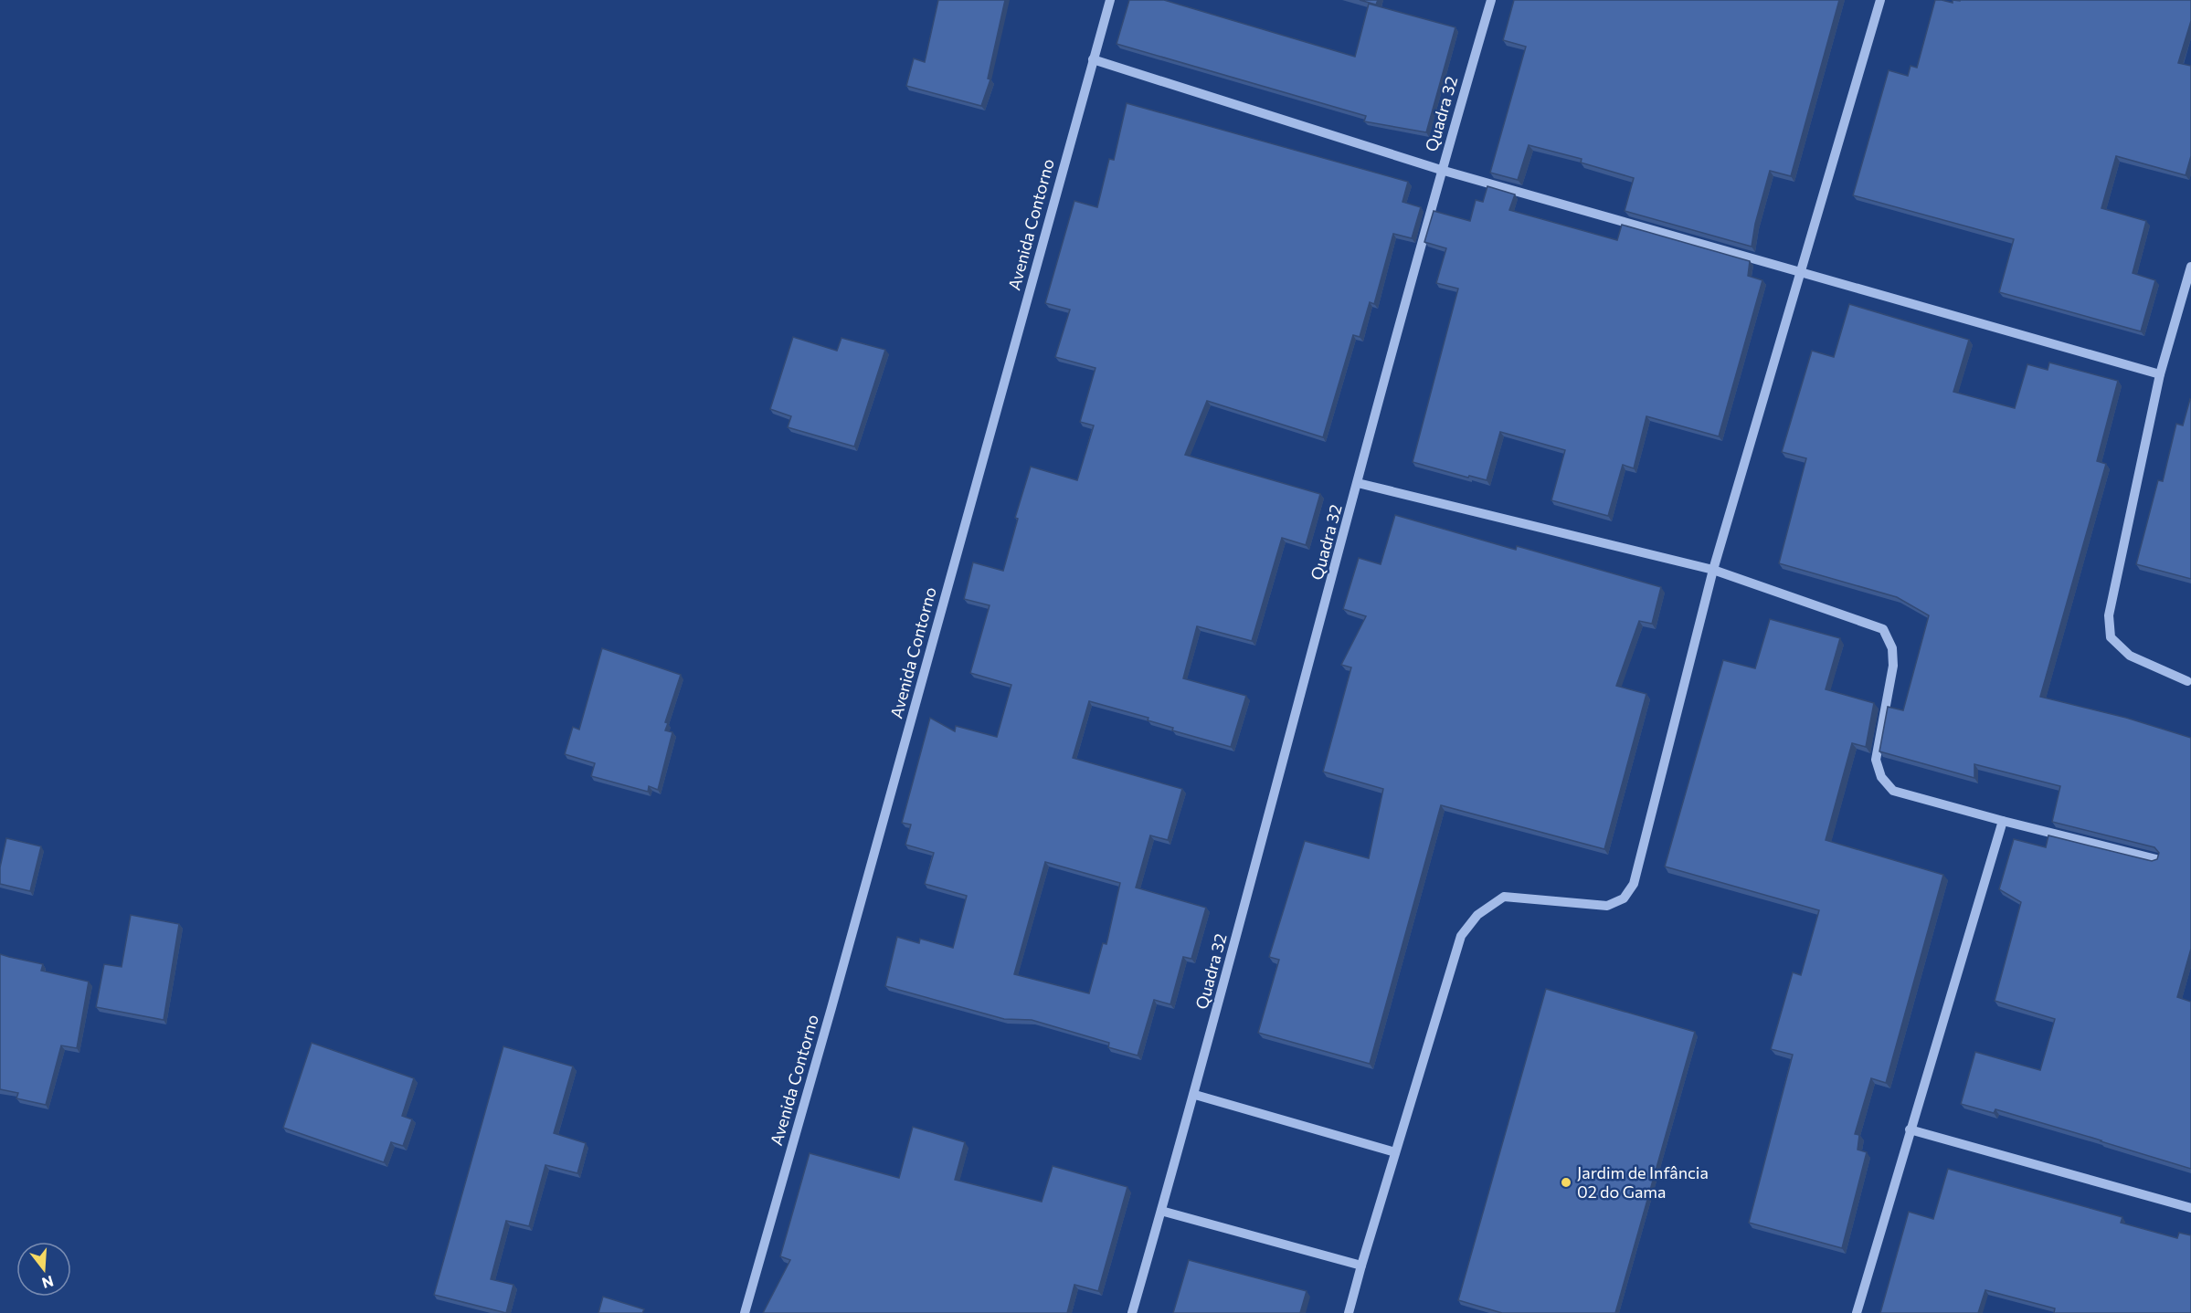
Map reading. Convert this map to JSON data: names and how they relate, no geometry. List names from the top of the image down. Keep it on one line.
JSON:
{"streets":{"street":["Quadra 32","Avenida Contorno"]},"places":["Jardim de Infância 02 do Gama"],"north":"bottom"}
